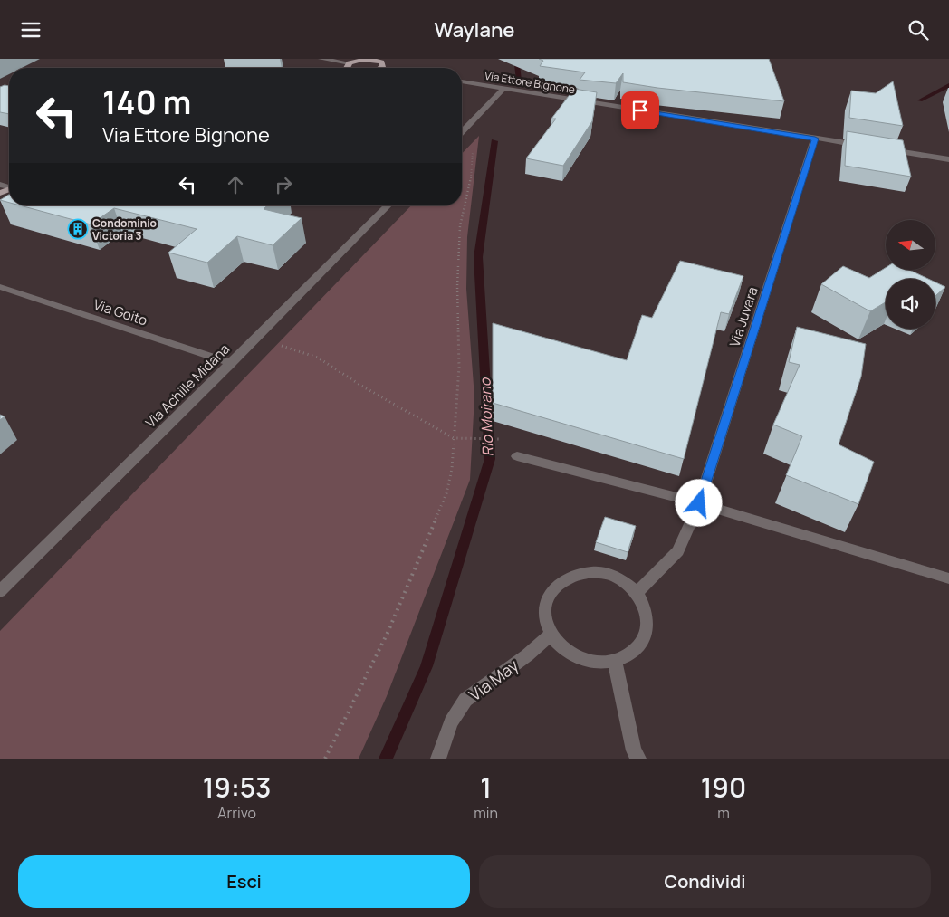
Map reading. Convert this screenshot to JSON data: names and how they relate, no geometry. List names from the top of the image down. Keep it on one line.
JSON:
{"streets":{"street":["Via Ettore Bignone","Via Goito","Via Juvara","Via Achille Midana","Via May"]},"crossings":[["Via Ettore Bignone","Via Juvara"],["Via Goito","Via Achille Midana"],["Via Juvara","Via May"]],"water":["Rio Moirano"],"places":{"building":["Condominio Victoria 3"]},"north":"left","page":{"header":"Waylane","turn":["140 m","Via Ettore Bignone"],"eta":["19:53","Arrivo","1","min","190","m"],"buttons":["Esci","Condividi"]}}
